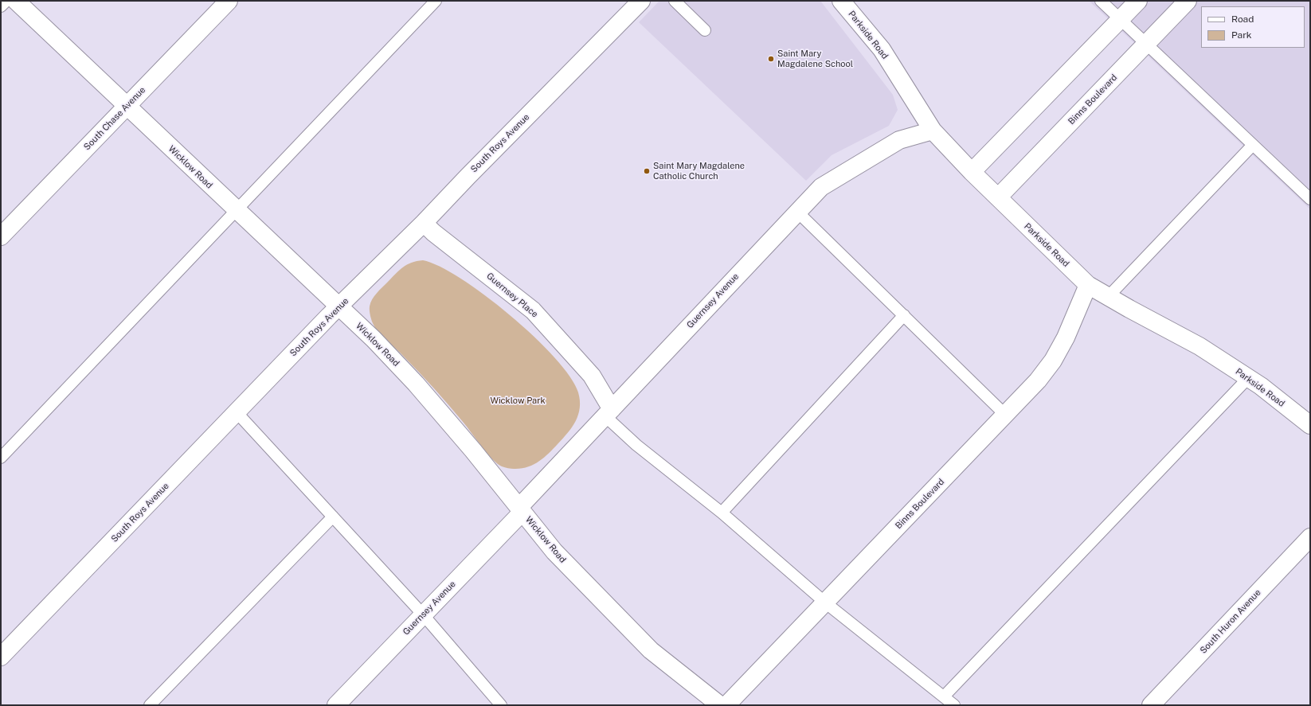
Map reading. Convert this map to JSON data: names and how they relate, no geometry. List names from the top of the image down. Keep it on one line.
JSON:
{"streets":{"street":["Parkside Road","Binns Boulevard","South Chase Avenue","South Roys Avenue","Wicklow Road","Guernsey Place","Guernsey Avenue","South Huron Avenue"]},"crossings":[["Parkside Road","Binns Boulevard"],["Parkside Road","Guernsey Avenue"],["South Chase Avenue","Wicklow Road"],["South Roys Avenue","Wicklow Road"],["South Roys Avenue","Guernsey Place"],["Wicklow Road","Guernsey Avenue"],["Guernsey Place","Guernsey Avenue"]],"parks":["Wicklow Park"],"places":["Saint Mary Magdalene School","Saint Mary Magdalene Catholic Church"],"legend":["Road","Park"]}
